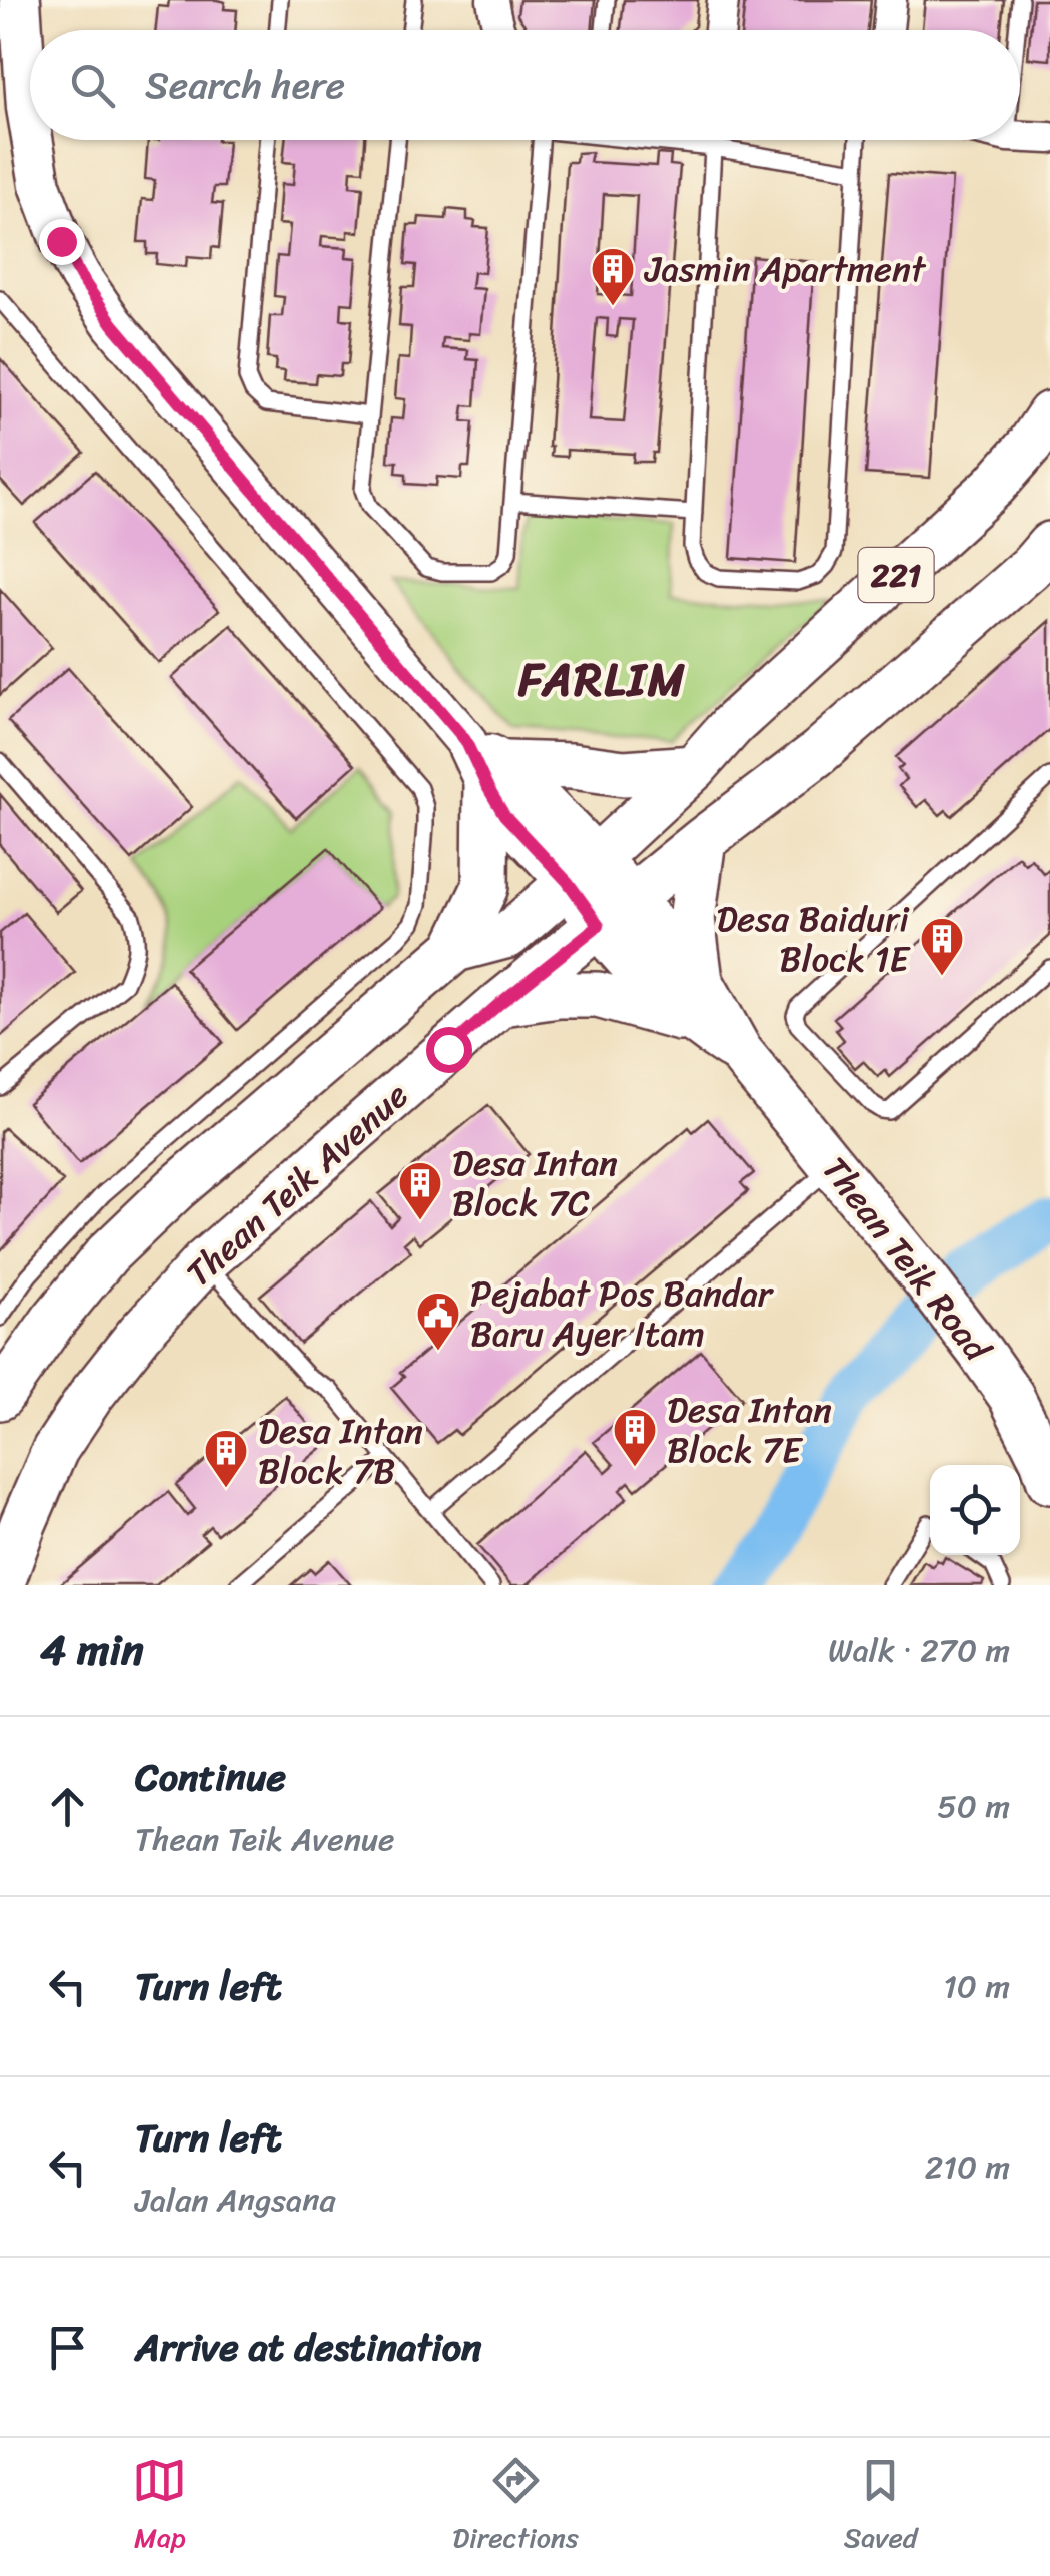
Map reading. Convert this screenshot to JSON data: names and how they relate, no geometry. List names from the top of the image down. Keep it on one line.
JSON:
{"streets":{"main road":["221","Thean Teik Avenue","Thean Teik Road"]},"crossings":[["Thean Teik Avenue","Thean Teik Road"]],"districts":["FARLIM"],"places":{"building":["Jasmin Apartment","Desa Baiduri Block 1E","Desa Intan Block 7C","Desa Intan Block 7E","Desa Intan Block 7B"],"public building":["Pejabat Pos Bandar Baru Ayer Itam"]},"page":{"search":"Search here","heading":["4 min","Walk · 270 m"],"list":[["Continue","Thean Teik Avenue","50 m"],["Turn left","10 m"],["Turn left","Jalan Angsana","210 m"],"Arrive at destination"],"nav":["Map","Directions","Saved"]}}
